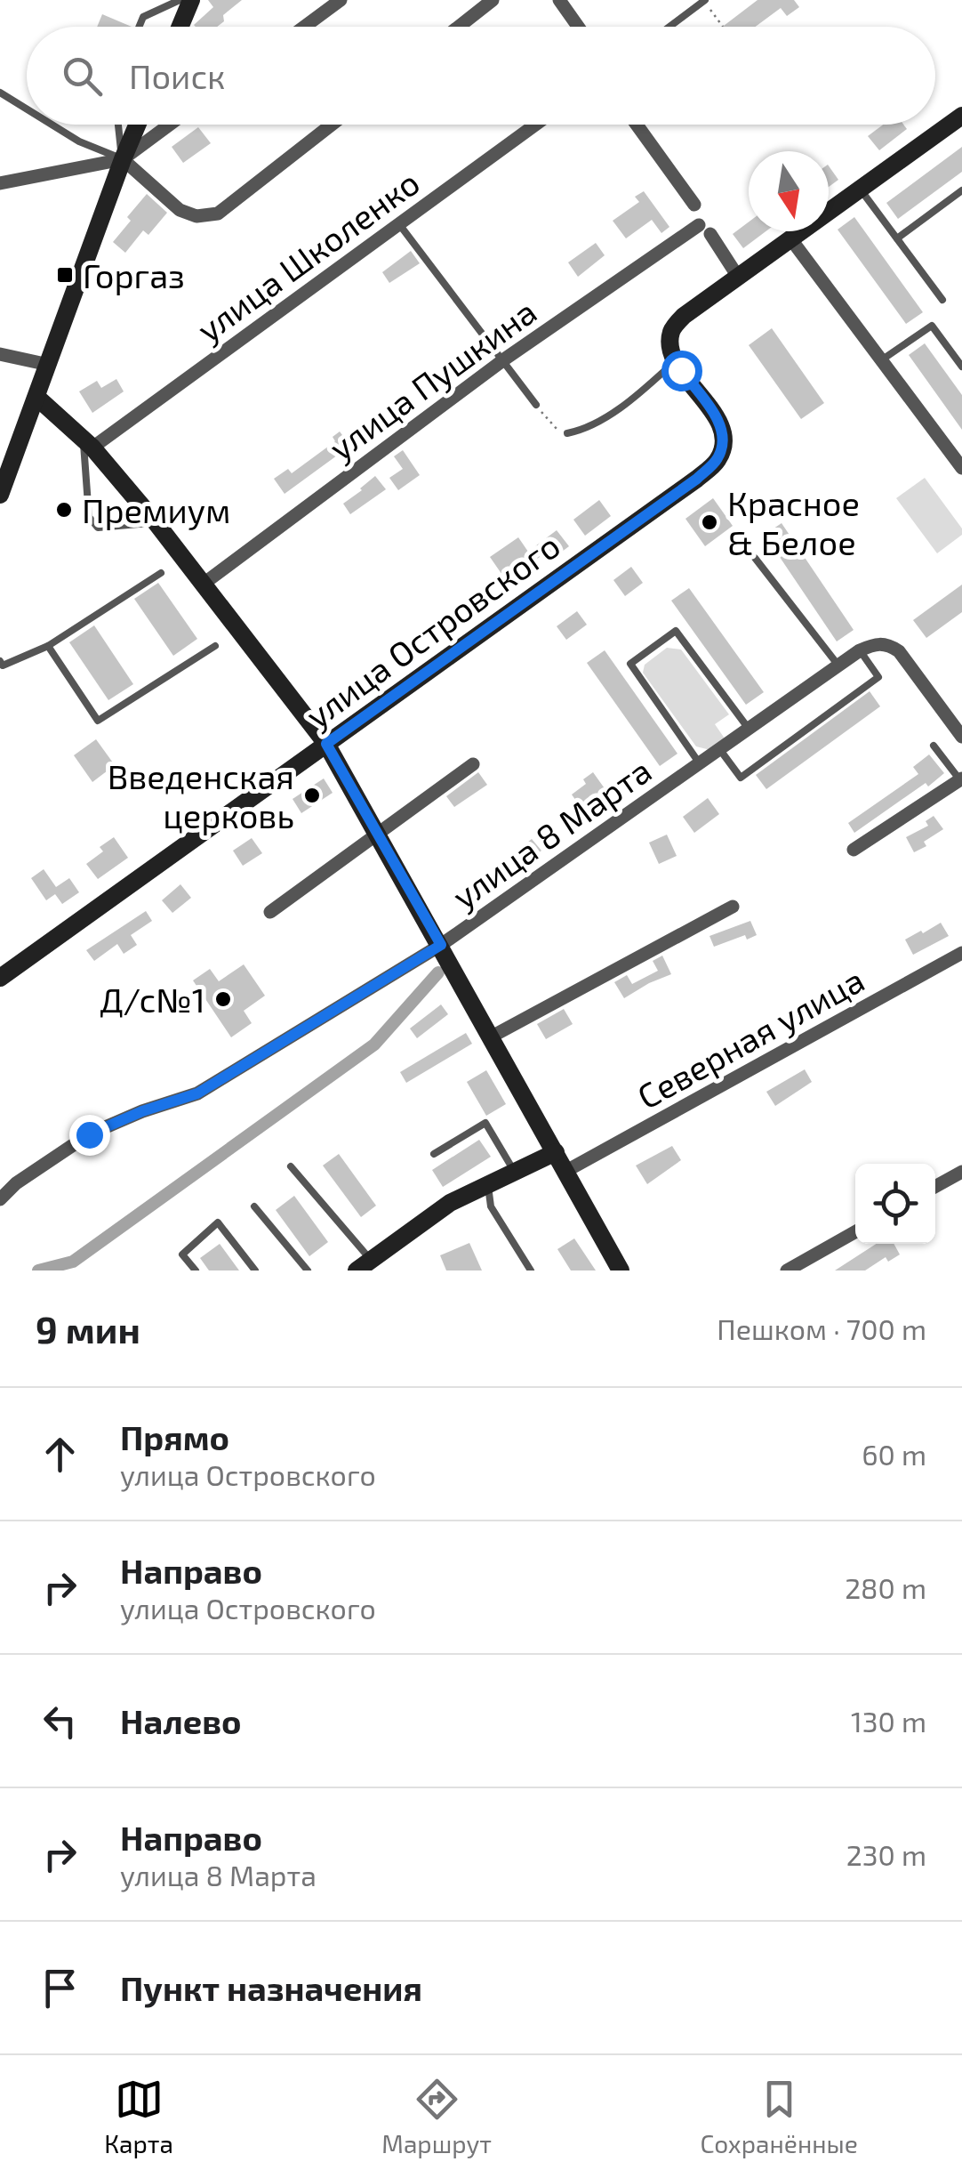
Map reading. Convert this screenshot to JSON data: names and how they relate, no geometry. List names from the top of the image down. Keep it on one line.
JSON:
{"streets":{"street":["улица Школенко","улица Пушкина","улица Островского","улица 8 Марта","Северная улица"]},"places":{"transit":["Горгаз"],"other":["Премиум","Красное & Белое","Введенская церковь","Д/с№1"]},"north":"bottom","page":{"search":"Поиск","heading":["9 мин","Пешком · 700 m"],"list":[["Прямо","улица Островского","60 m"],["Направо","улица Островского","280 m"],["Налево","130 m"],["Направо","улица 8 Марта","230 m"],"Пункт назначения"],"nav":["Карта","Маршрут","Сохранённые"]}}
